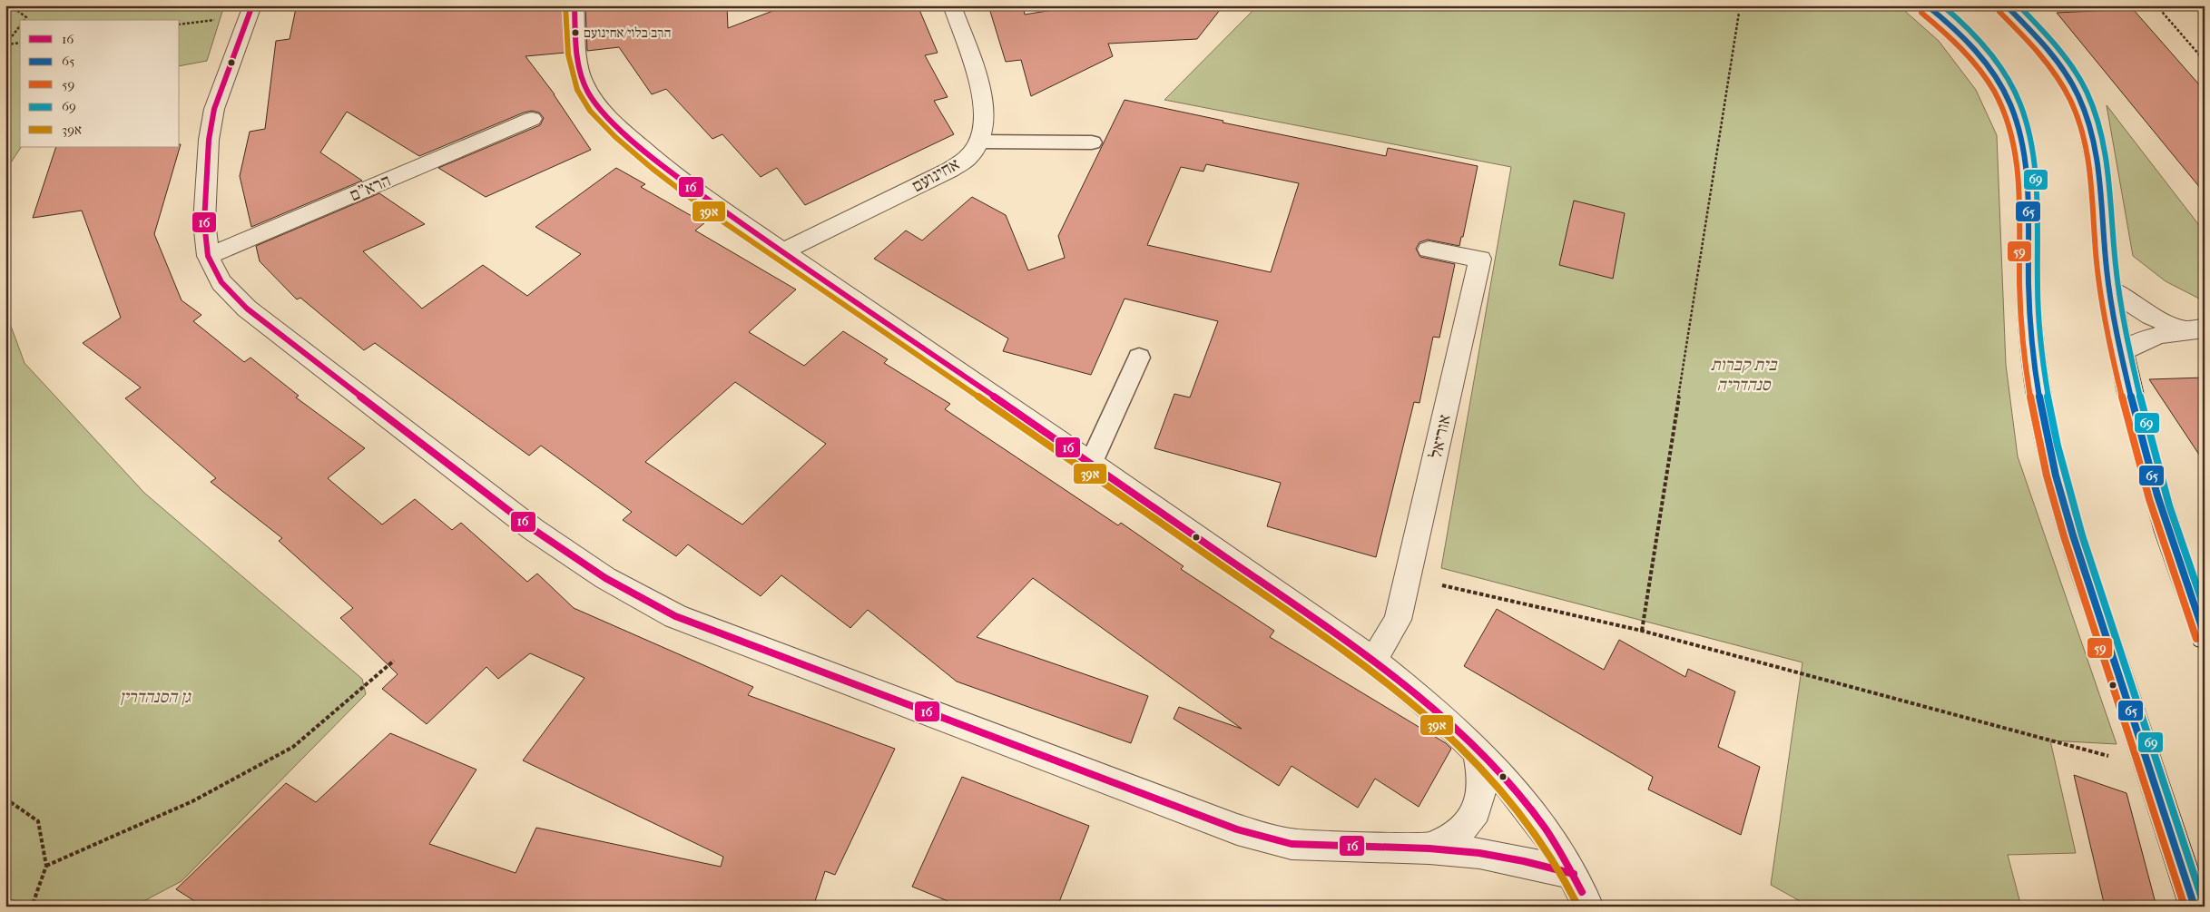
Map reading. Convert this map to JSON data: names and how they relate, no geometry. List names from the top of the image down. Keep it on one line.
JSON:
{"streets":{"street":["אחינועם","הרא\"ם","אוריאל"]},"parks":["בית קברות סנהדריה","גן הסנהדרין"],"places":["הרב בלוי/אחינועם"],"lines":["transit line 16","transit line 65","transit line 69","transit line 39א","transit line 59"],"legend":["16","65","59","69","39א"]}
